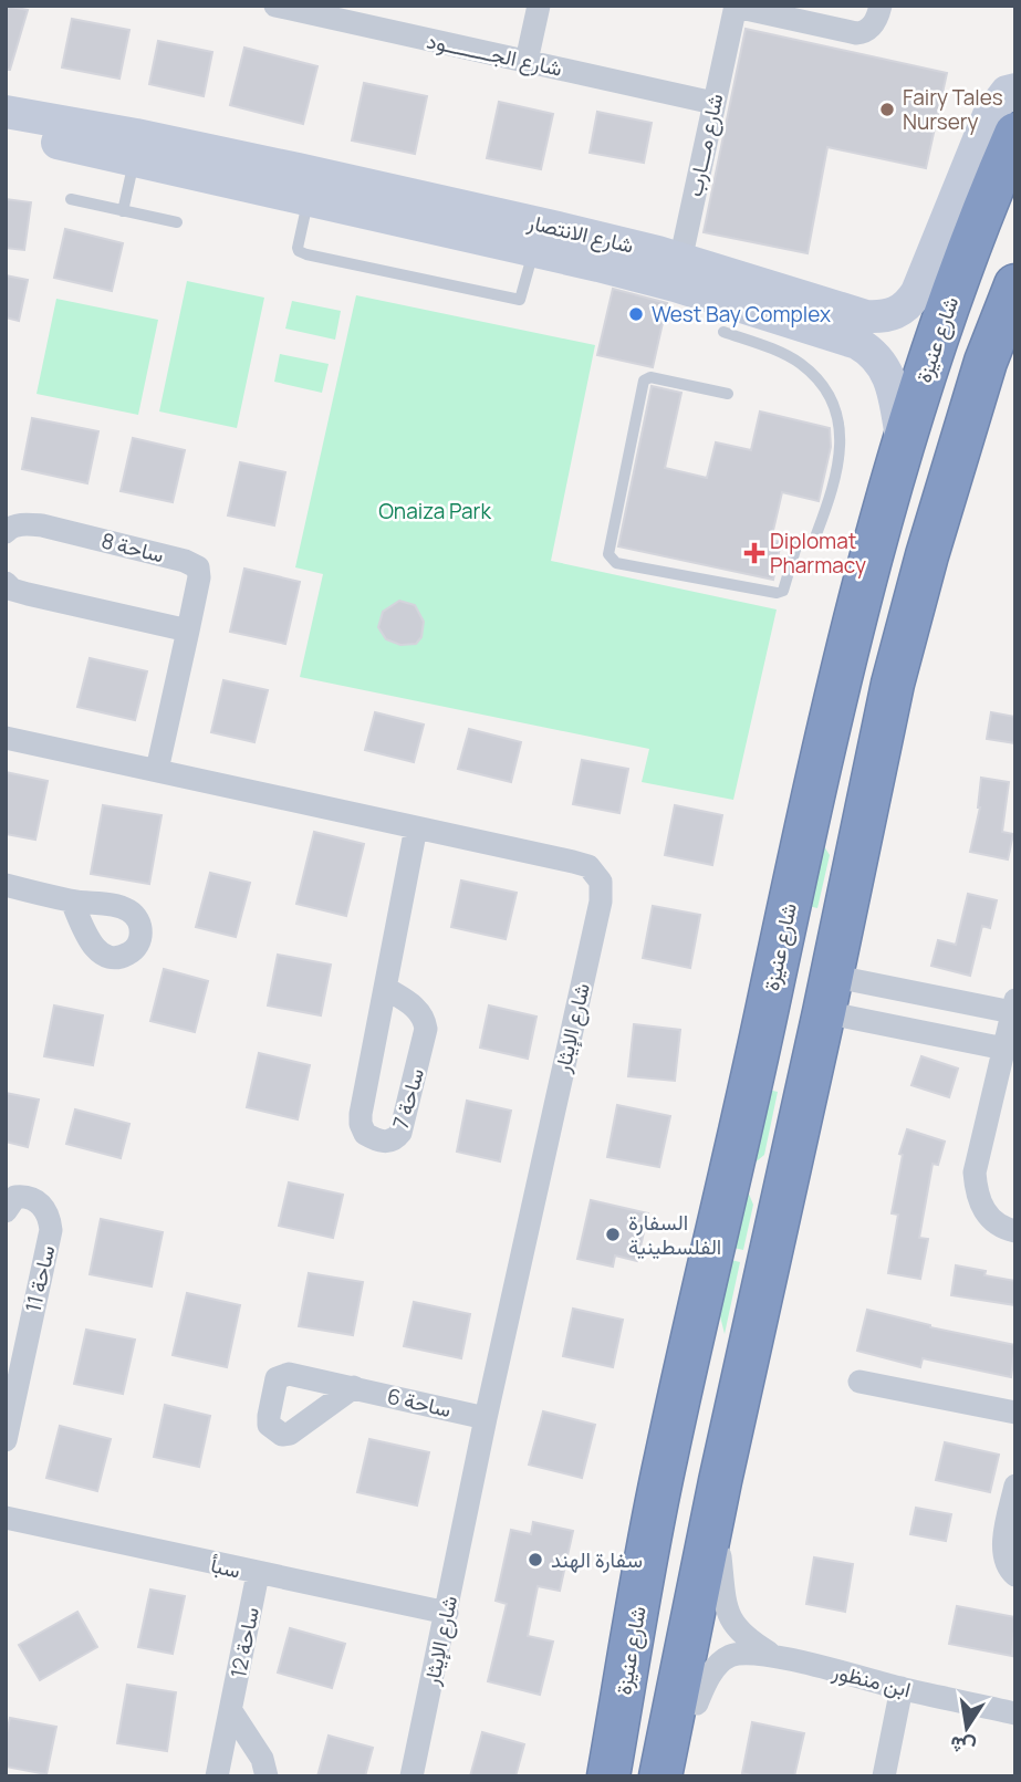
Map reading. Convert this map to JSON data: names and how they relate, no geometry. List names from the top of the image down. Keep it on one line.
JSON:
{"streets":{"highway":["شارع عنيزة"],"street":["شارع الجــــــــود","شارع مـــارب","شارع الانتصار","ساحة 8","شارع الإيثار","ساحة 7","ساحة 11","ساحة 6","سبأ","ساحة 12","ابن منظور"]},"crossings":[["شارع الجــــــــود","شارع مـــارب"],["شارع مـــارب","شارع الانتصار"],["شارع الانتصار","شارع عنيزة"],["ساحة 8","شارع الإيثار"],["شارع الإيثار","ساحة 7"],["شارع الإيثار","ساحة 6"],["شارع الإيثار","سبأ"],["سبأ","ساحة 12"]],"parks":["Onaiza Park"],"places":{"other":["Fairy Tales Nursery","West Bay Complex","السفارة الفلسطينية","سفارة الهند"],"health":["Diplomat Pharmacy"]},"north":"bottom"}
